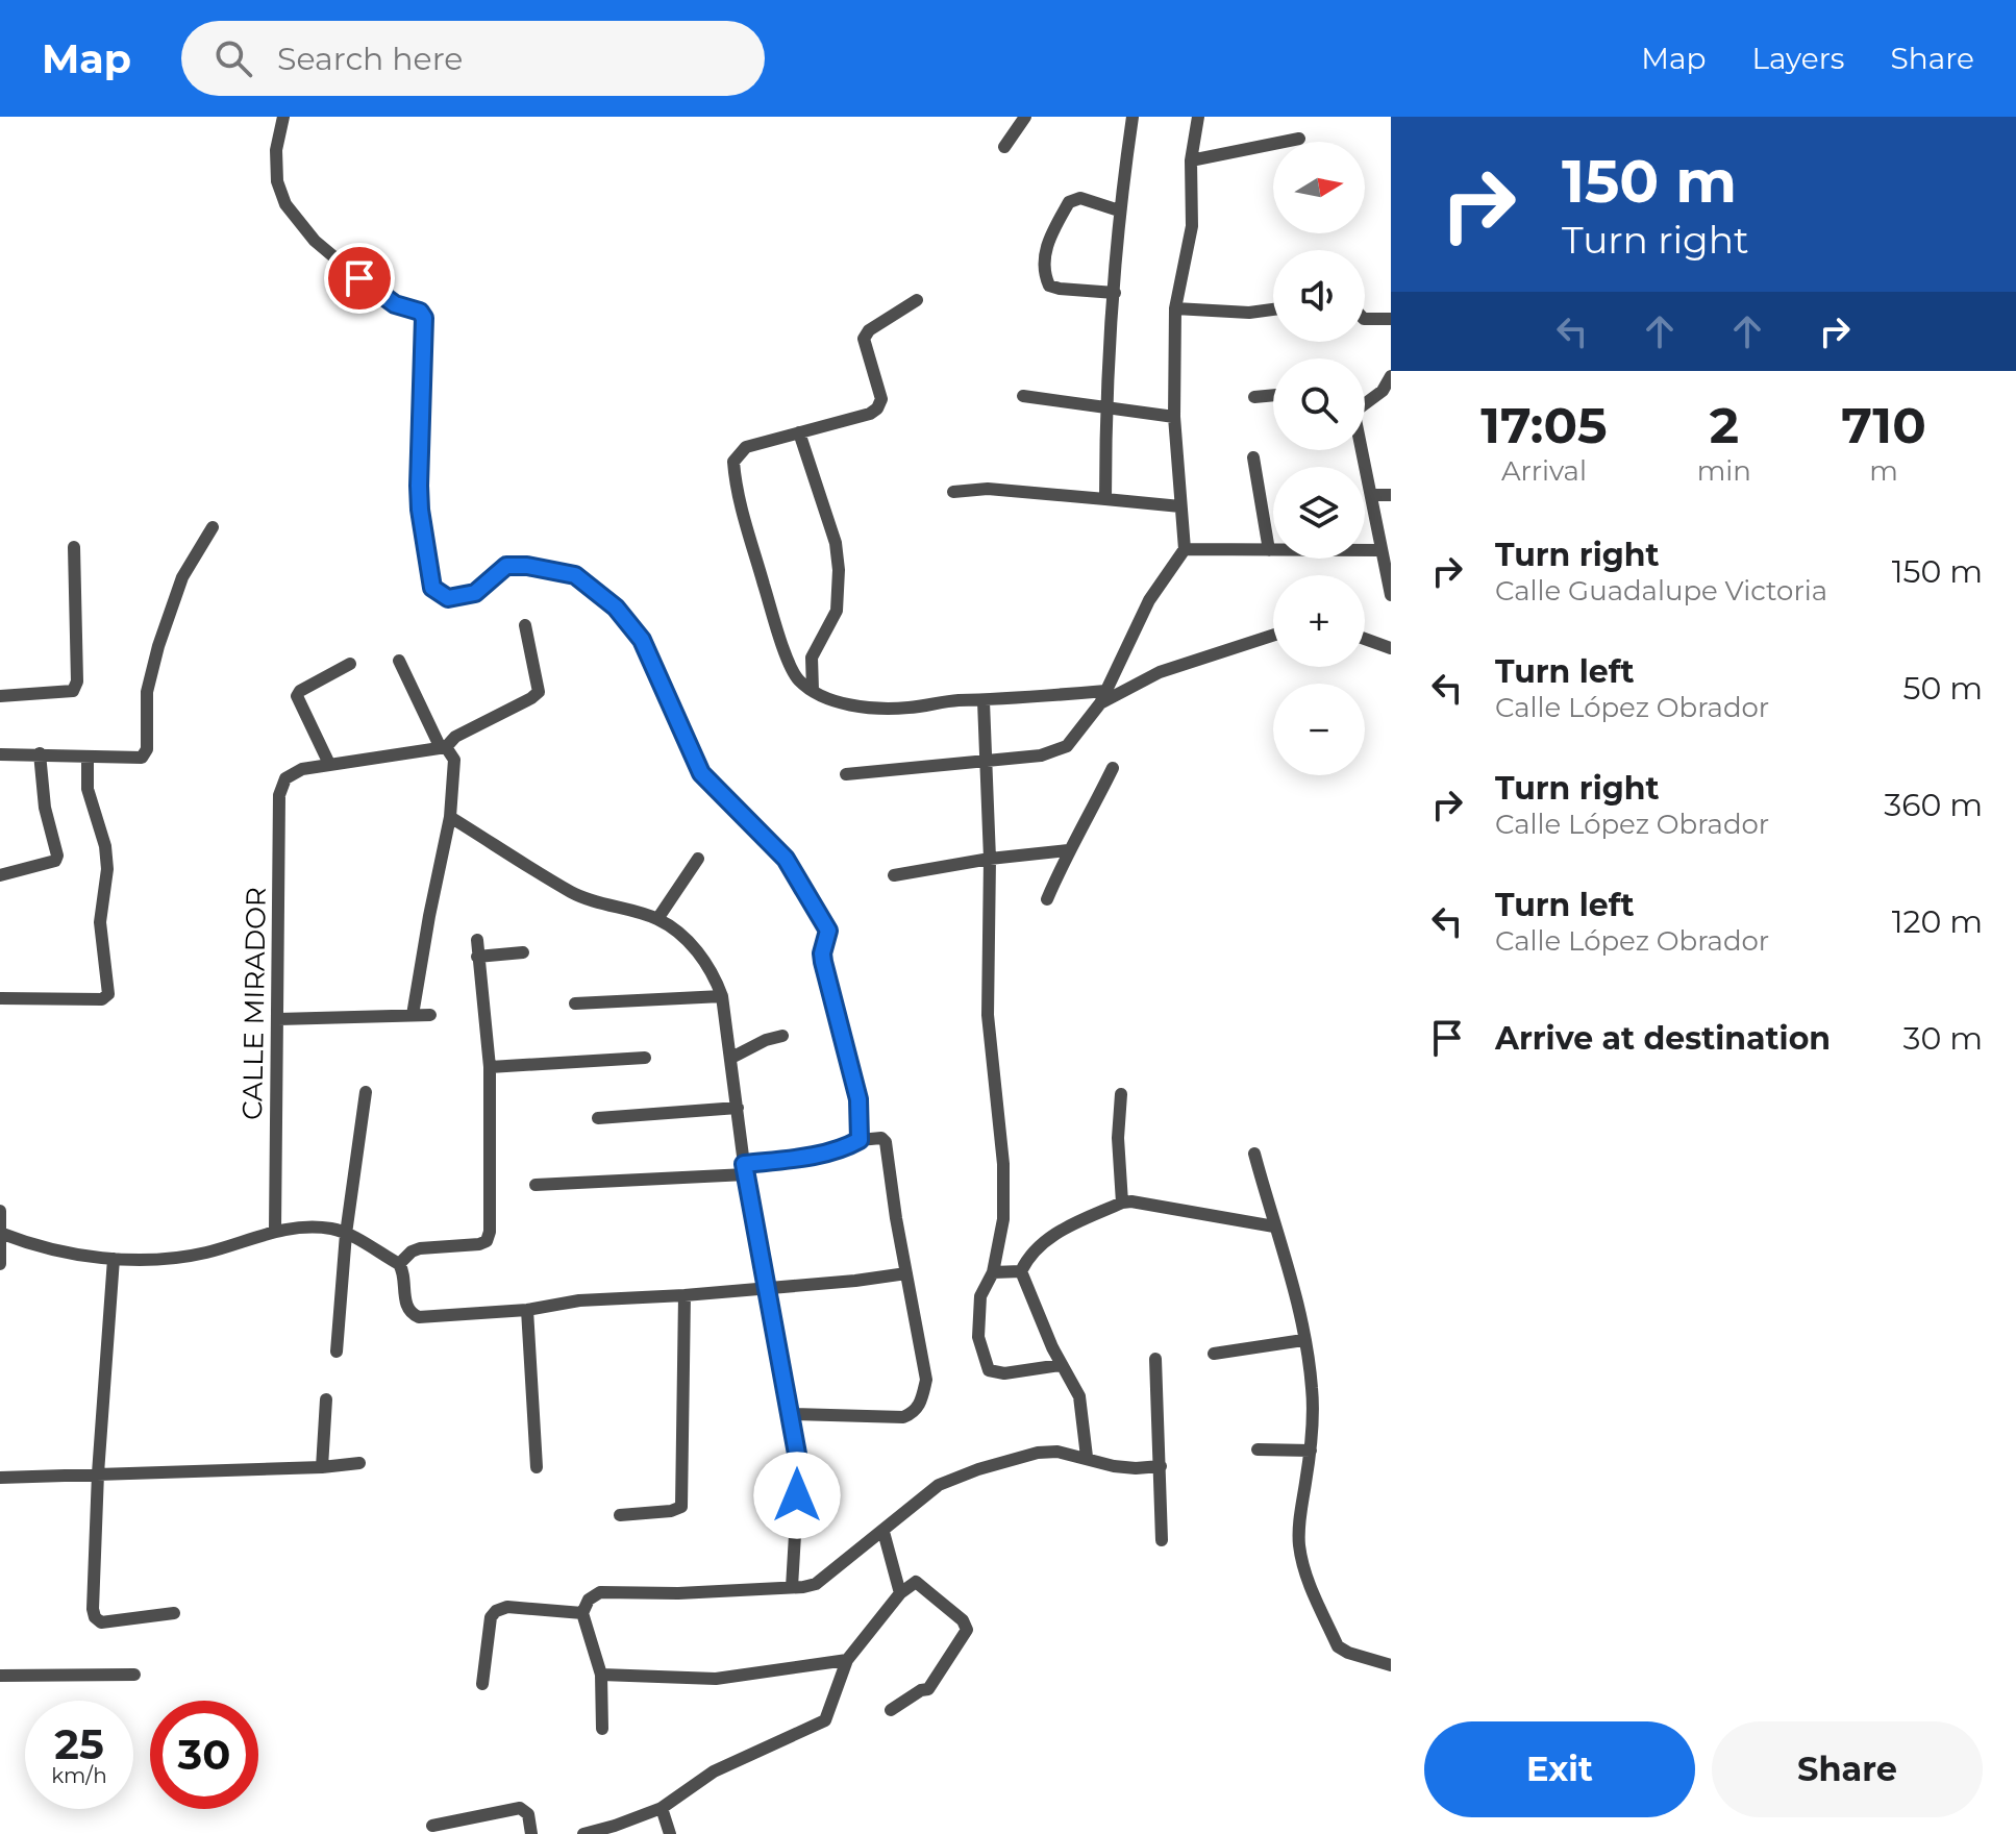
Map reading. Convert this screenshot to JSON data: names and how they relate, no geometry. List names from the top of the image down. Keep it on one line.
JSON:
{"streets":{"street":["CALLE MIRADOR"]},"north":"right","page":{"header":"Map","search":"Search here","nav":["Map","Layers","Share"],"turn":["150 m","Turn right"],"map_buttons":["+","−"],"eta":["17:05","Arrival","2","min","710","m"],"list":[{"name":"Turn right","note":"Calle Guadalupe Victoria","value":"150 m"},{"name":"Turn left","note":"Calle López Obrador","value":"50 m"},{"name":"Turn right","note":"Calle López Obrador","value":"360 m"},{"name":"Turn left","note":"Calle López Obrador","value":"120 m"},{"name":"Arrive at destination","value":"30 m"}],"speed":"25 km/h","limit":"30","buttons":["Exit","Share"]}}
